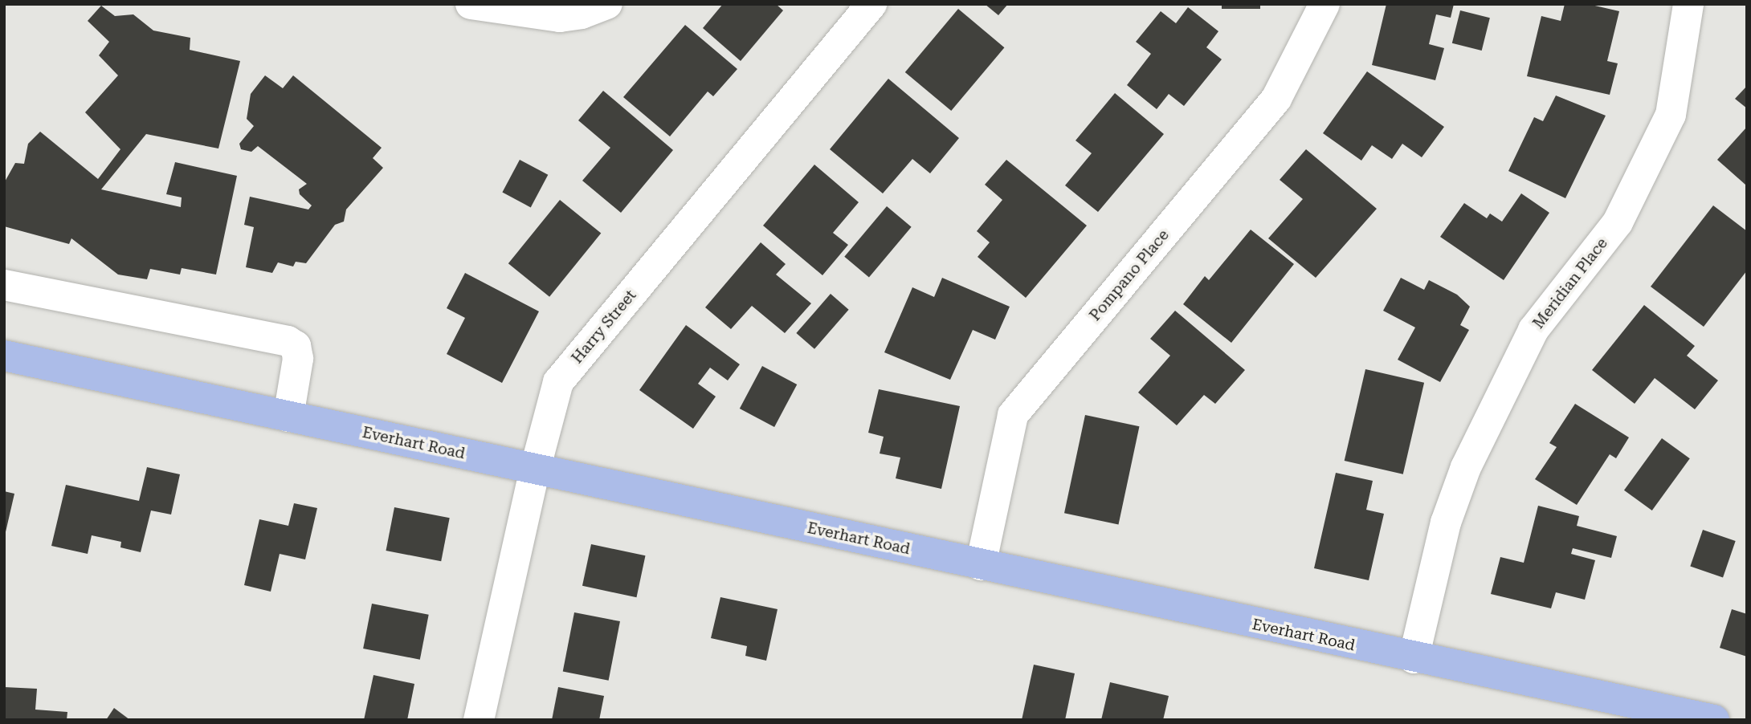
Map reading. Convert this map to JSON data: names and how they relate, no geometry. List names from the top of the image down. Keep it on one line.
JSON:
{"streets":{"main road":["Everhart Road"],"street":["Pompano Place","Meridian Place","Harry Street"]},"crossings":[["Pompano Place","Everhart Road"],["Meridian Place","Everhart Road"],["Harry Street","Everhart Road"]]}
